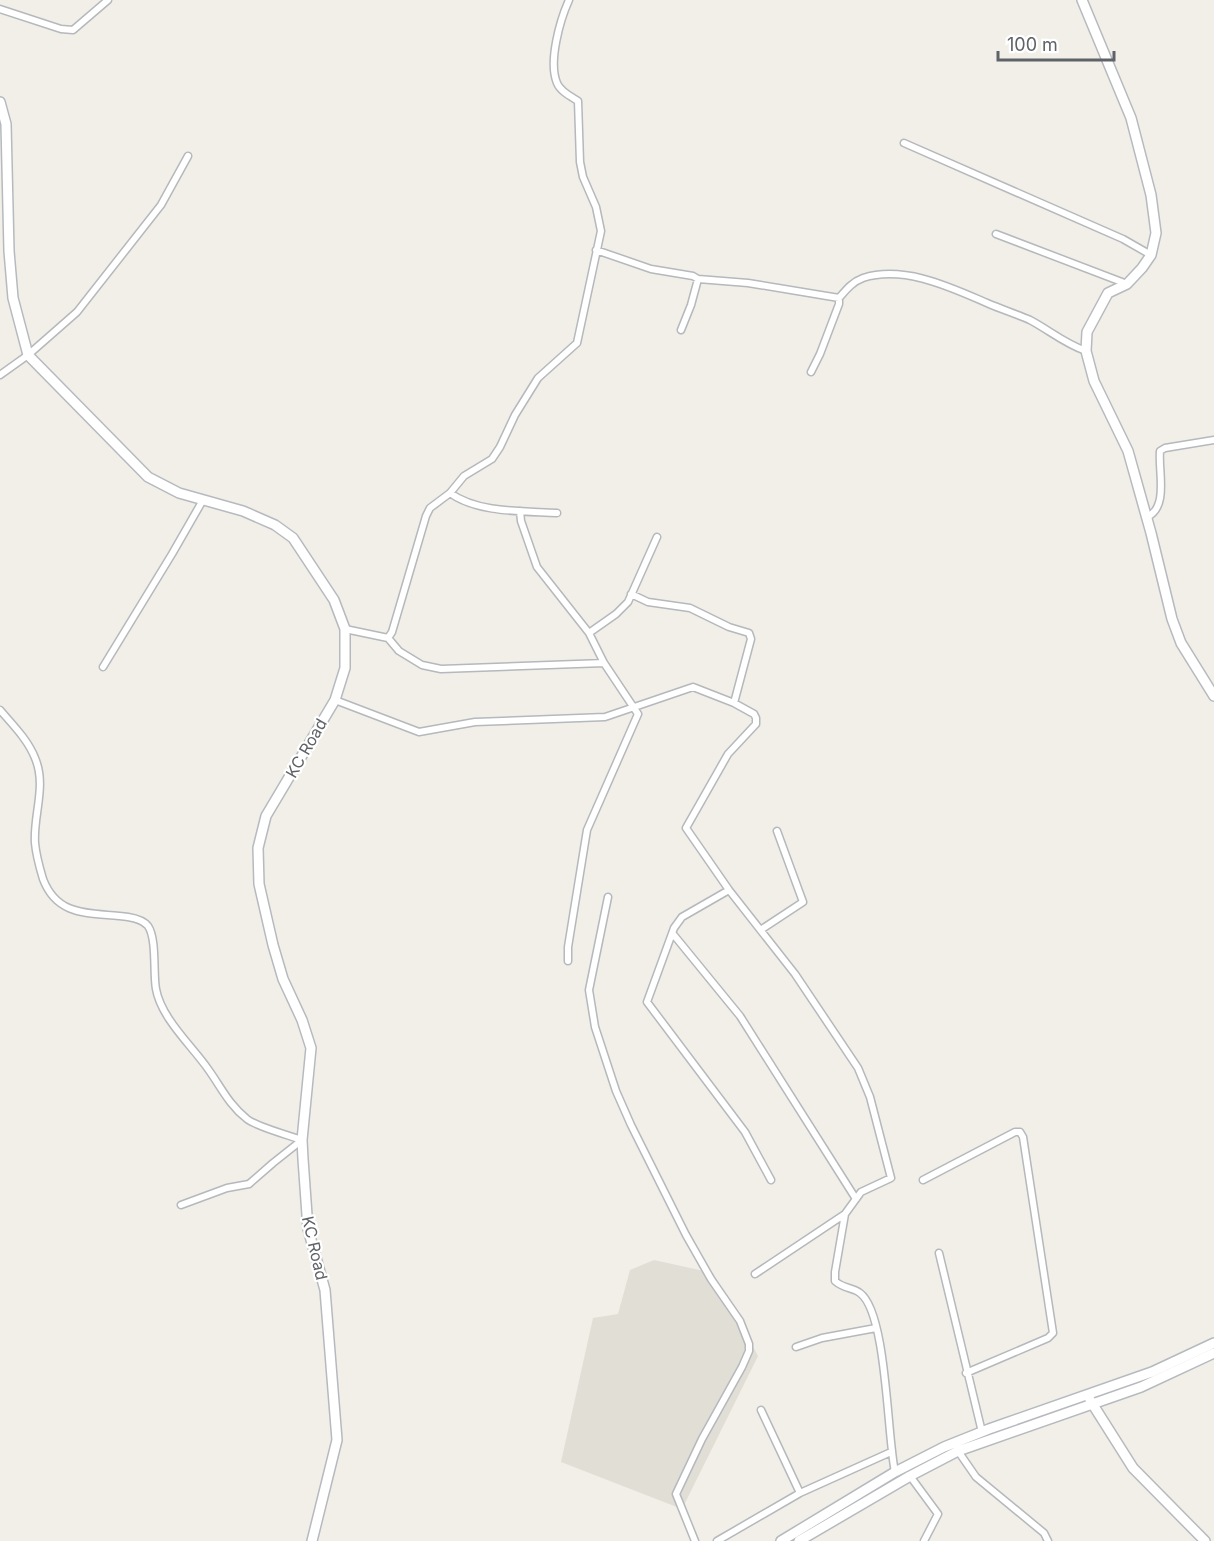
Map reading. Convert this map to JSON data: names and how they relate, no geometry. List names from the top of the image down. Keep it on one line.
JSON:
{"streets":{"main road":["KC Road"]},"scale_bar":"100 m"}
